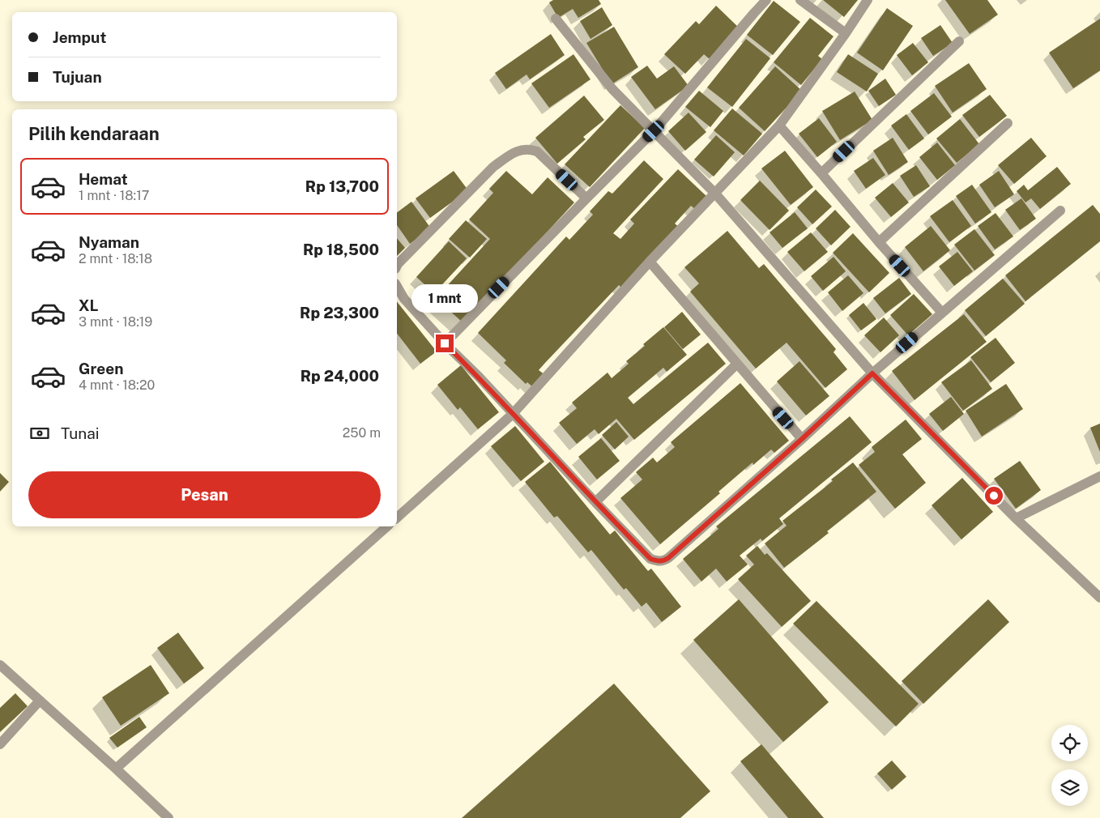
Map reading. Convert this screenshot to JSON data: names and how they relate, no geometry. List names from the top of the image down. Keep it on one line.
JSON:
{"page":{"banner":["Jemput","Tujuan"],"heading":"Pilih kendaraan","list":[{"name":"Hemat","note":"1 mnt · 18:17","value":"Rp 13,700"},{"name":"Nyaman","note":"2 mnt · 18:18","value":"Rp 18,500"},{"name":"XL","note":"3 mnt · 18:19","value":"Rp 23,300"},{"name":"Green","note":"4 mnt · 18:20","value":"Rp 24,000"}],"bubble":"1 mnt","pay":["Tunai","250 m"],"buttons":"Pesan"}}
